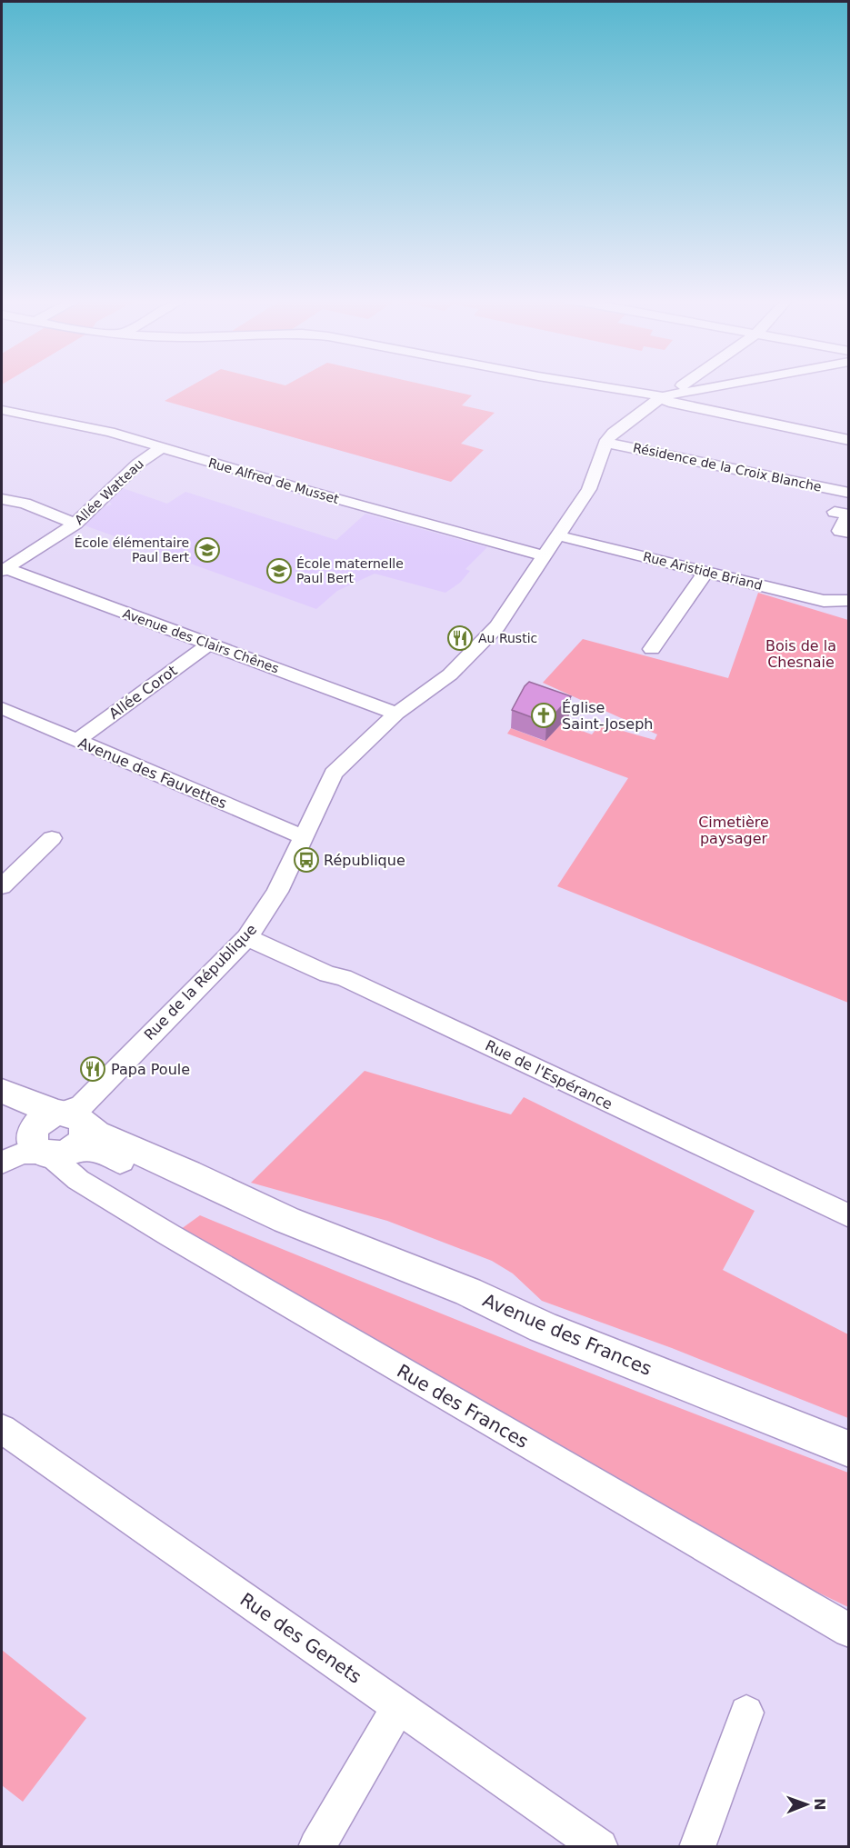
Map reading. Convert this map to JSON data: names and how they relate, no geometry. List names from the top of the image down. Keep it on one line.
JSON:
{"streets":{"main road":["Avenue des Frances"],"street":["Résidence de la Croix Blanche","Rue Alfred de Musset","Allée Watteau","Rue Aristide Briand","Avenue des Clairs Chênes","Allée Corot","Avenue des Fauvettes","Rue de la République","Rue de l'Espérance","Rue des Frances","Rue des Genets"]},"crossings":[["Résidence de la Croix Blanche","Rue de la République"],["Rue Alfred de Musset","Allée Watteau"],["Rue Alfred de Musset","Rue de la République"],["Allée Watteau","Avenue des Clairs Chênes"],["Rue Aristide Briand","Rue de la République"],["Avenue des Clairs Chênes","Allée Corot"],["Avenue des Clairs Chênes","Rue de la République"],["Allée Corot","Avenue des Fauvettes"],["Avenue des Fauvettes","Rue de la République"],["Rue de la République","Rue de l'Espérance"],["Rue de la République","Avenue des Frances"],["Rue de la République","Rue des Frances"],["Avenue des Frances","Rue des Frances"]],"parks":["Bois de la Chesnaie","Cimetière paysager"],"places":{"school or university":["École élémentaire Paul Bert","École maternelle Paul Bert"],"restaurant":["Au Rustic","Papa Poule"],"church":["Église Saint-Joseph"],"bus stop":["République"]},"north":"right"}
